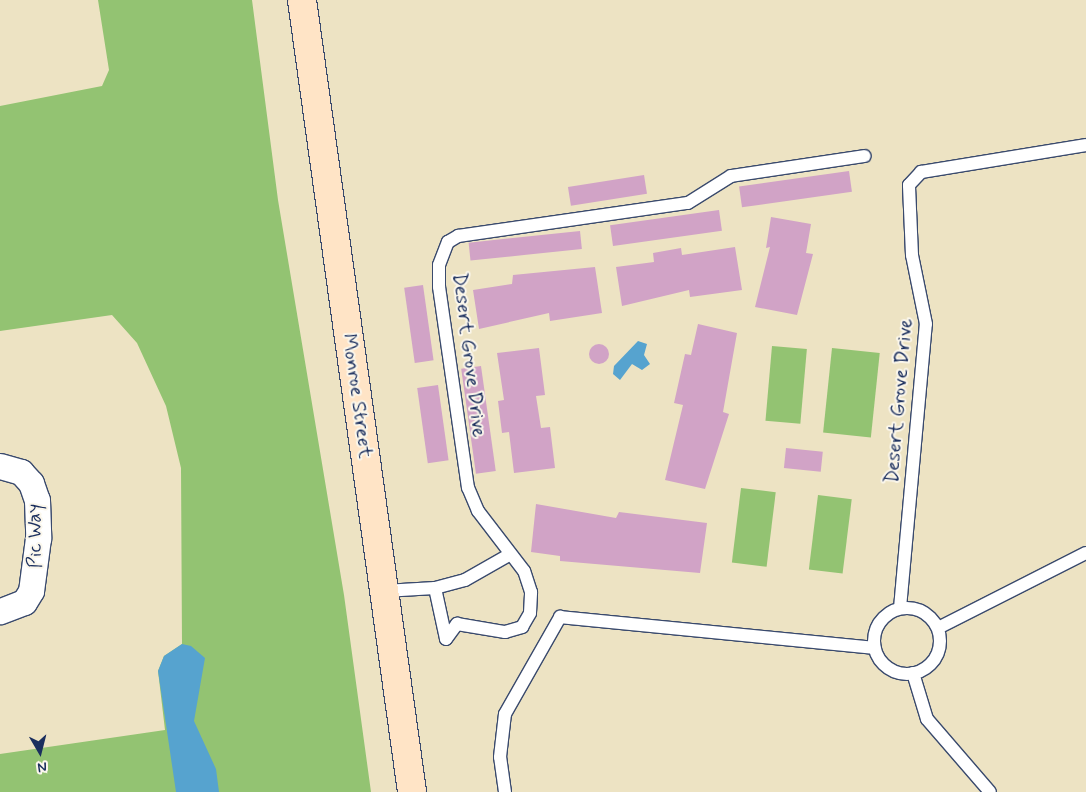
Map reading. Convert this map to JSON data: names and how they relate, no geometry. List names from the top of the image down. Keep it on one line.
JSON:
{"streets":{"main road":["Monroe Street"],"street":["Pic Way"],"lane":["Desert Grove Drive"]},"north":"bottom"}
